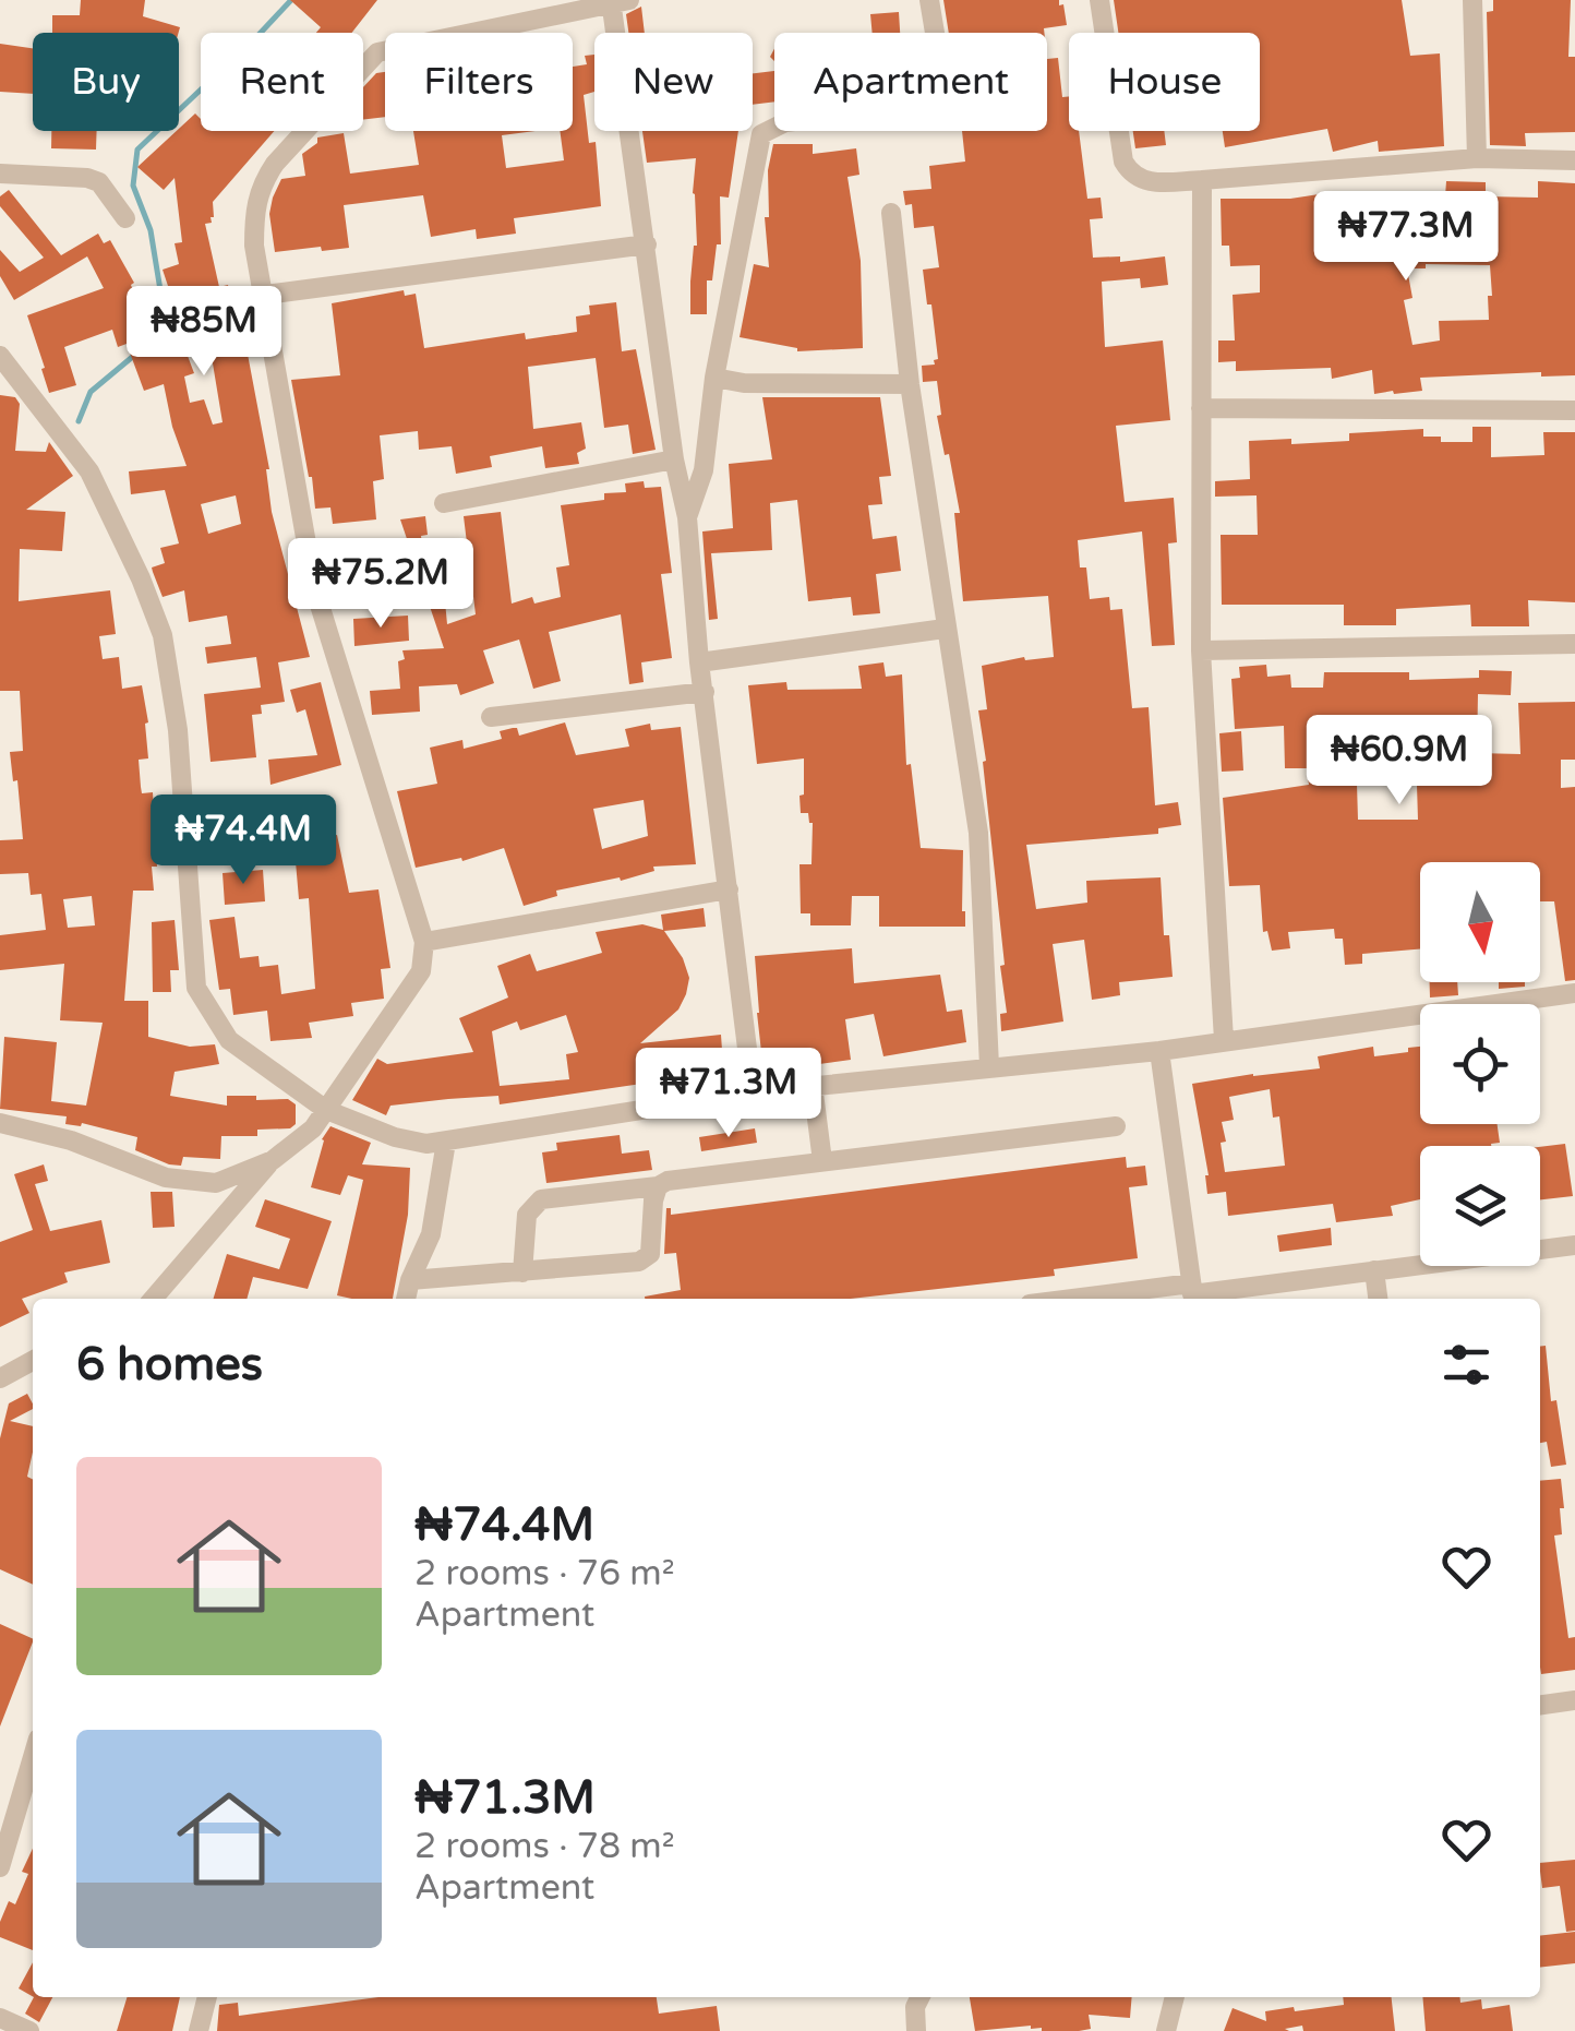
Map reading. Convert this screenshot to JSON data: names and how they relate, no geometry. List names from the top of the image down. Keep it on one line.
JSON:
{"north":"bottom","page":{"chip":["Buy","Rent","Filters","New","Apartment","House"],"price":["₦77.3M","₦85M","₦75.2M","₦60.9M","₦74.4M","₦71.3M"],"heading":"6 homes","list":[{"name":"₦74.4M","note":"2 rooms · 76 m² · Apartment"},{"name":"₦71.3M","note":"2 rooms · 78 m² · Apartment"}]}}
